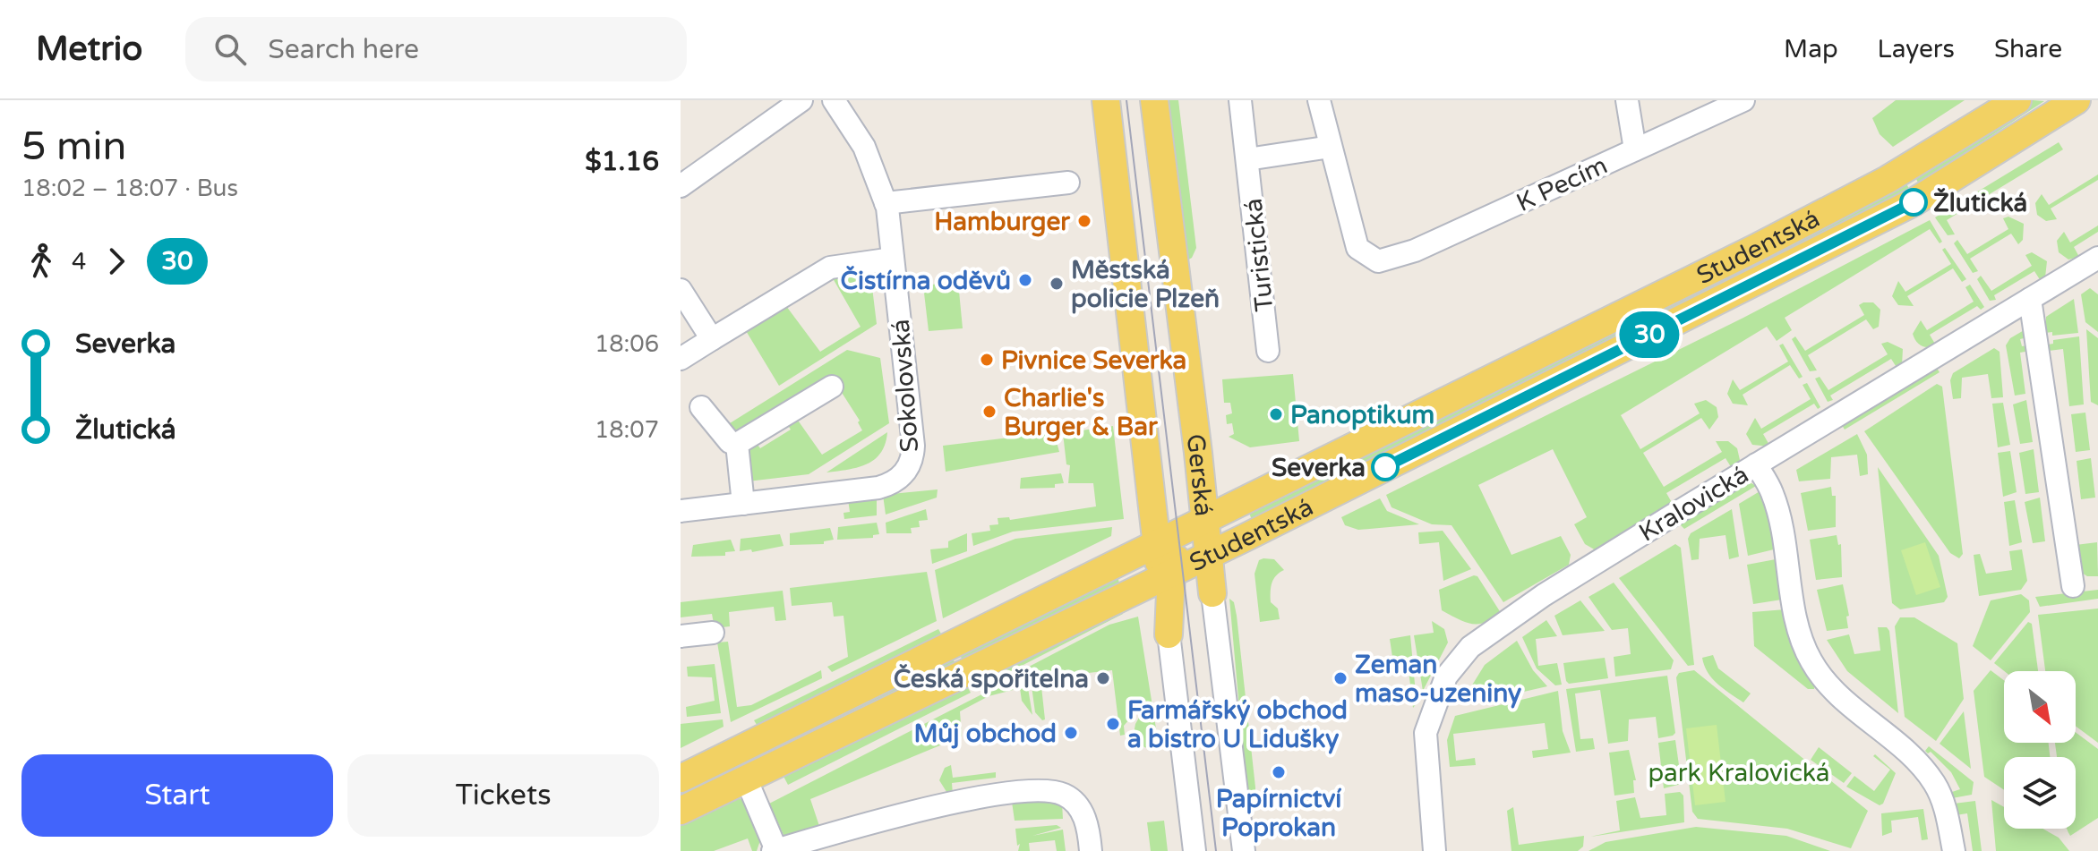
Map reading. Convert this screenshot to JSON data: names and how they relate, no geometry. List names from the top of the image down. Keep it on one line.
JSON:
{"streets":{"main road":["Studentská","Gerská"],"street":["K Pecím","Turistická","Sokolovská","Kralovická"]},"crossings":[["Studentská","Gerská"]],"parks":["park Kralovická"],"places":["Žlutická","Hamburger","Čistírna oděvů","Městská policie Plzeň","Pivnice Severka","Charlie's Burger & Bar","Panoptikum","Severka","Česká spořitelna","Zeman maso-uzeniny","Farmářský obchod a bistro U Lidušky","Můj obchod","Papírnictví Poprokan"],"lines":["bus line 30"],"north":"bottom right","page":{"header":"Metrio","search":"Search here","nav":["Map","Layers","Share"],"heading":["5 min","18:02 – 18:07 · Bus","$1.16"],"on_map":"30","legs":["4","30"],"list":[{"name":"Severka","value":"18:06"},{"name":"Žlutická","value":"18:07"}],"buttons":["Start","Tickets"]}}
